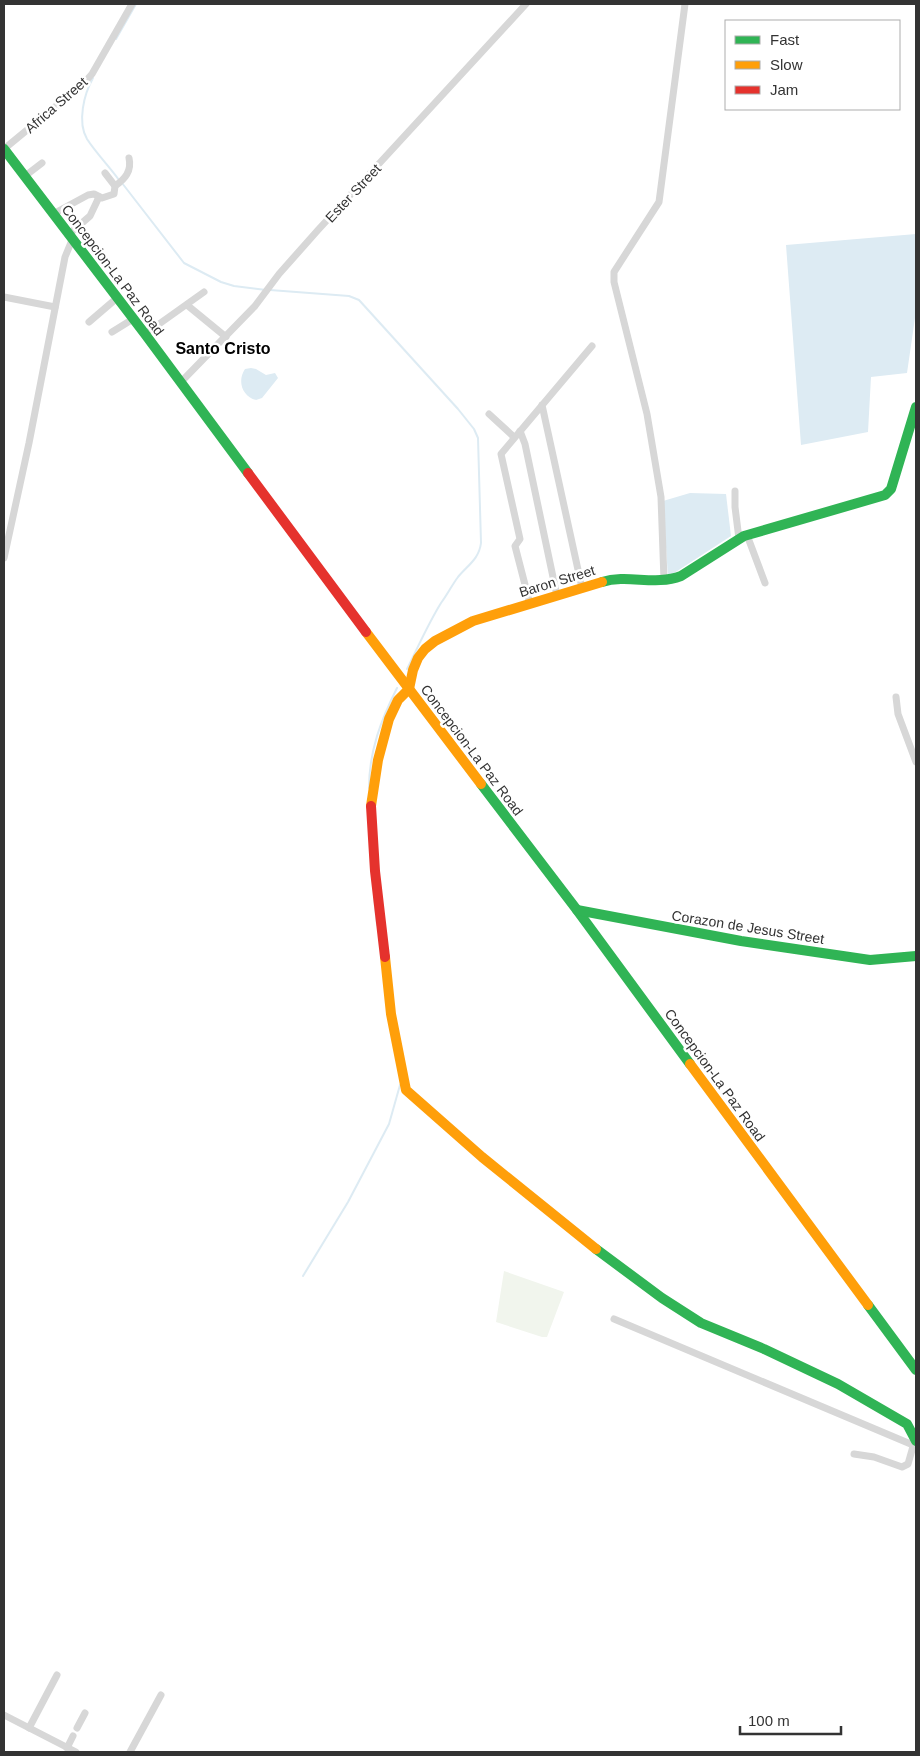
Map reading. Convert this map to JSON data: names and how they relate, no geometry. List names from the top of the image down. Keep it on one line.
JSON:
{"streets":{"street":["Africa Street","Ester Street","Concepcion-La Paz Road","Baron Street","Corazon de Jesus Street"]},"crossings":[["Africa Street","Concepcion-La Paz Road"],["Ester Street","Concepcion-La Paz Road"],["Concepcion-La Paz Road","Baron Street"],["Concepcion-La Paz Road","Corazon de Jesus Street"]],"districts":["Santo Cristo"],"legend":["Fast","Slow","Jam"],"scale_bar":"100 m"}
